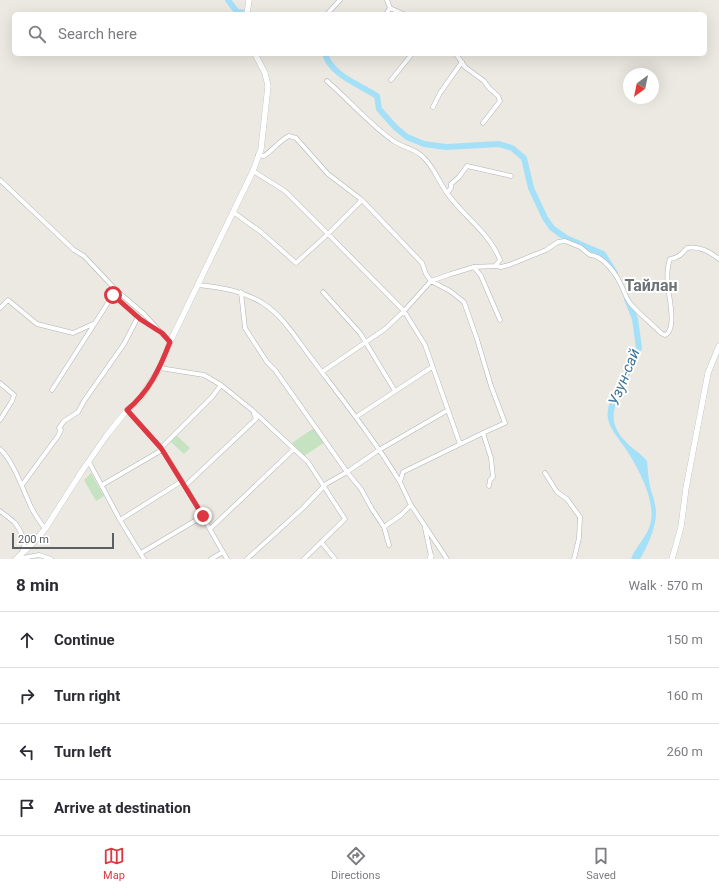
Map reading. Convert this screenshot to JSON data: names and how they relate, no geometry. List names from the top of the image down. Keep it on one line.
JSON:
{"districts":["Тайлан"],"water":["Узун-сай"],"scale_bar":"200 m","north":"bottom left","page":{"search":"Search here","scale":"200 m","heading":["8 min","Walk · 570 m"],"list":[["Continue","150 m"],["Turn right","160 m"],["Turn left","260 m"],"Arrive at destination"],"nav":["Map","Directions","Saved"]}}
